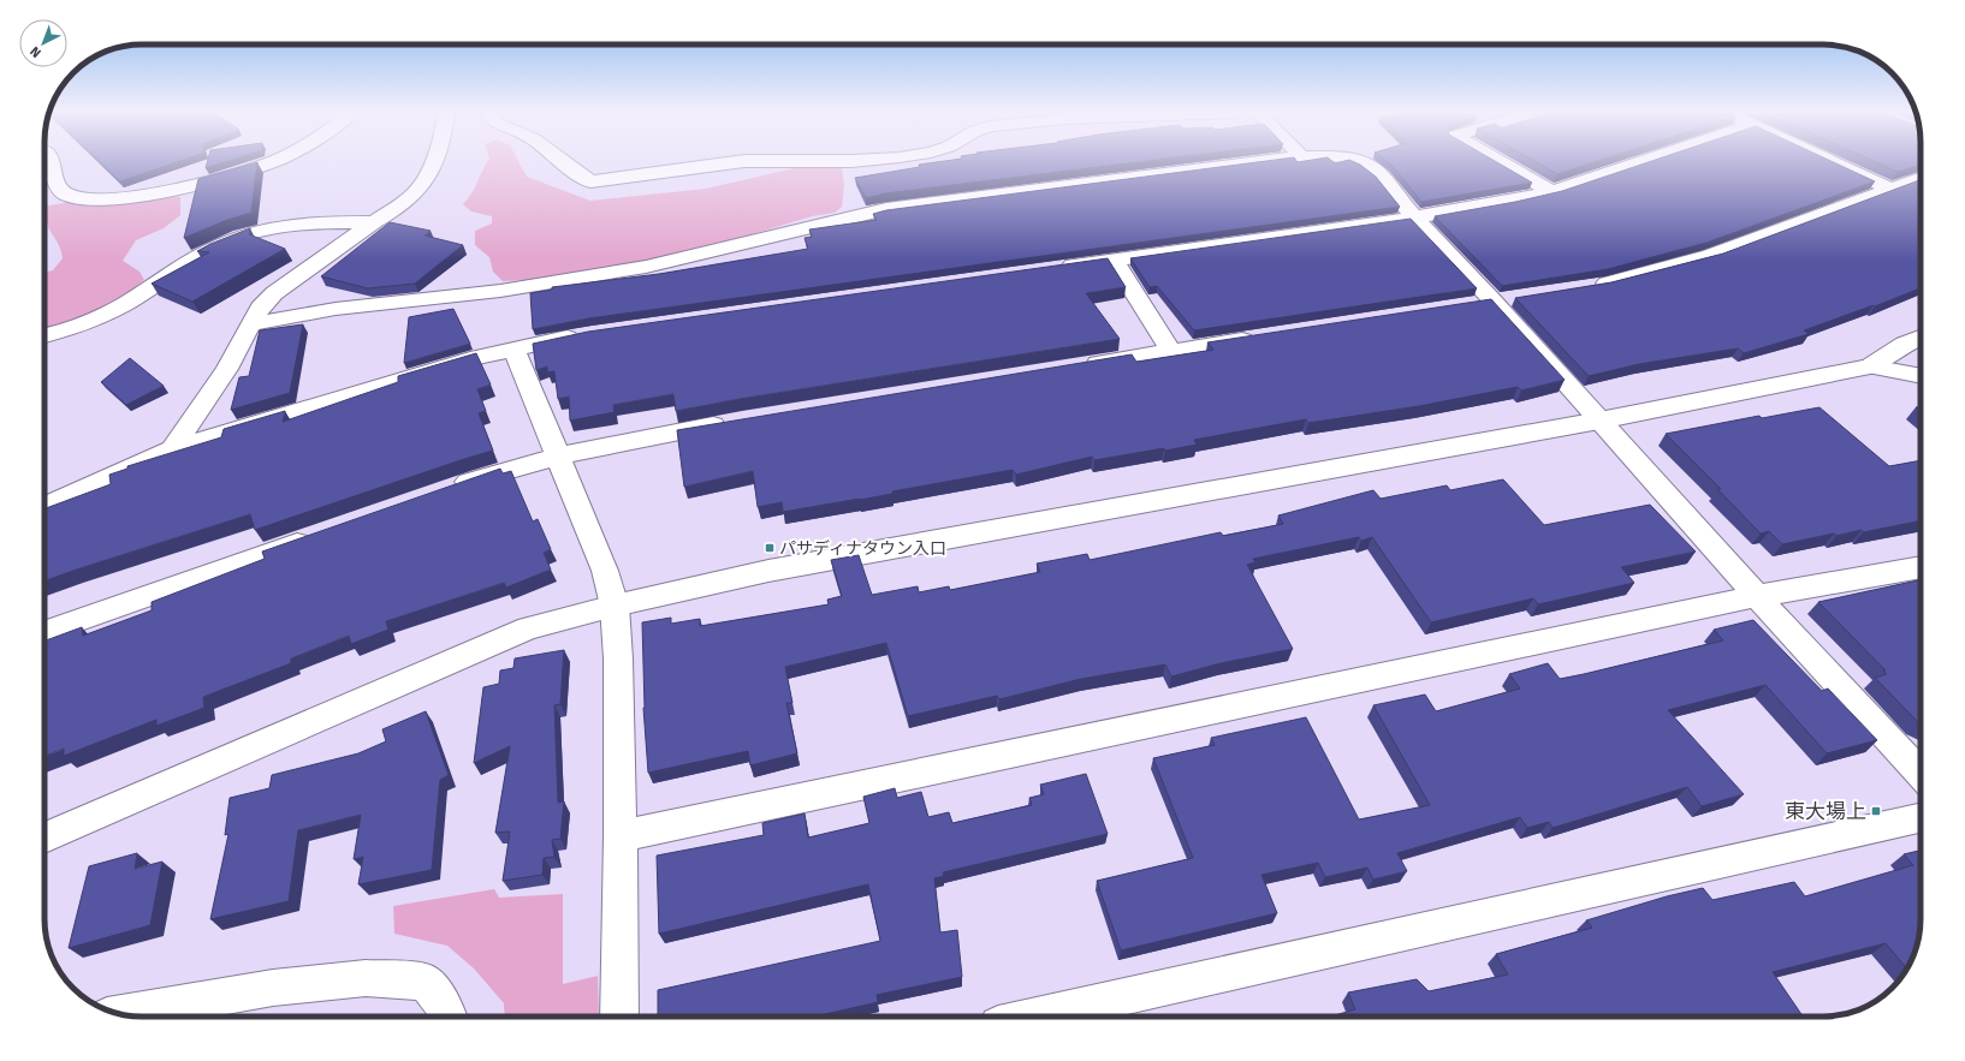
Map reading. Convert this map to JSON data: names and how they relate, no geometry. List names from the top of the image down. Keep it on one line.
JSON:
{"places":{"transit":["パサディナタウン入口","東大場上"]},"north":"bottom left"}
